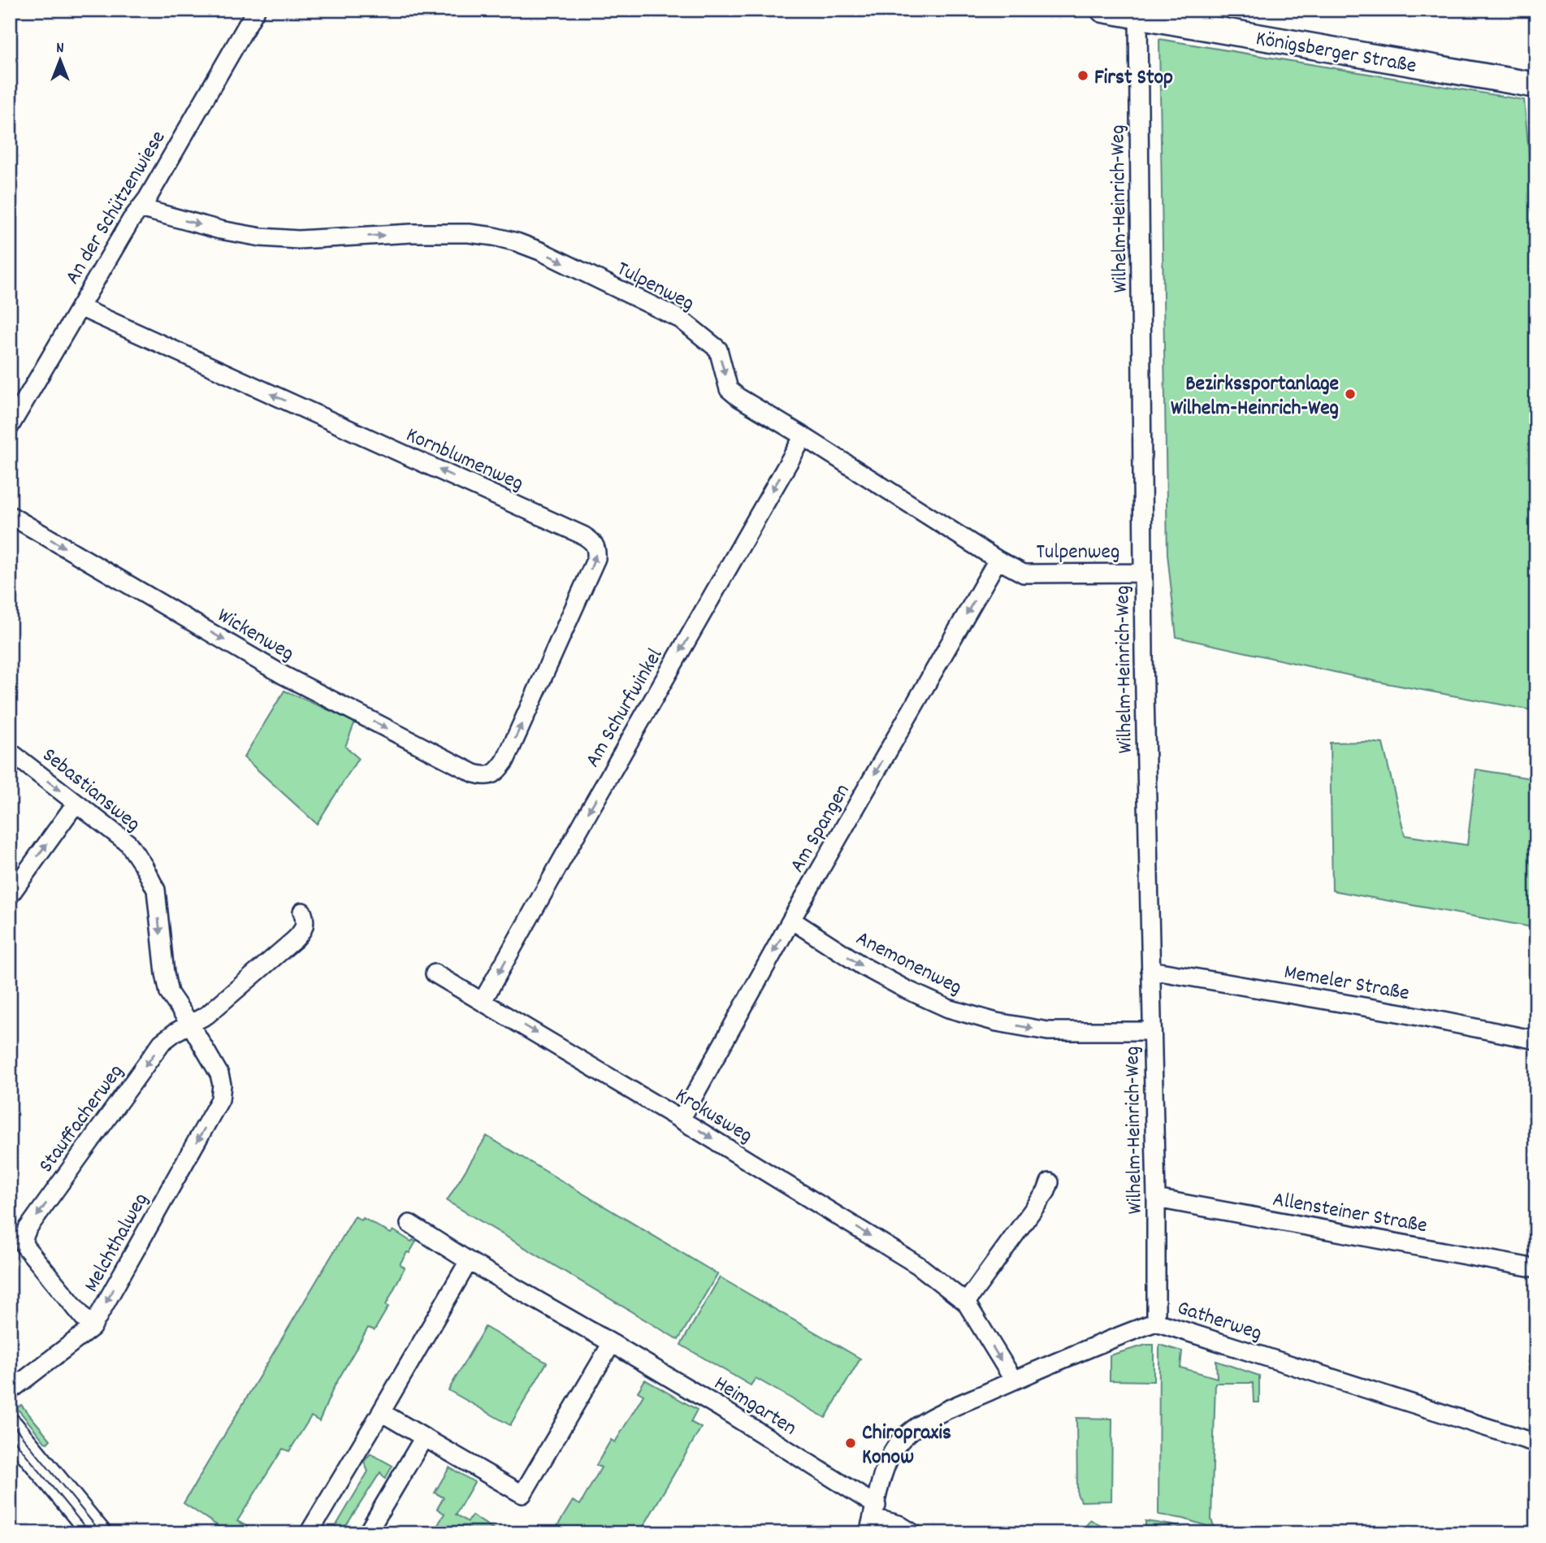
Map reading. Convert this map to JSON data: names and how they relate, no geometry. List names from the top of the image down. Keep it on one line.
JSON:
{"streets":{"main road":["Königsberger Straße"],"street":["An der Schützenwiese","Wilhelm-Heinrich-Weg","Tulpenweg","Kornblumenweg","Wickenweg","Am Schurfwinkel","Sebastiansweg","Am Spangen","Anemonenweg","Memeler Straße","Krokusweg","Stauffacherweg","Allensteiner Straße","Melchthalweg","Gatherweg","Heimgarten"]},"crossings":[["Königsberger Straße","Wilhelm-Heinrich-Weg"],["An der Schützenwiese","Tulpenweg"],["An der Schützenwiese","Kornblumenweg"],["Wilhelm-Heinrich-Weg","Tulpenweg"],["Wilhelm-Heinrich-Weg","Anemonenweg"],["Wilhelm-Heinrich-Weg","Memeler Straße"],["Wilhelm-Heinrich-Weg","Allensteiner Straße"],["Wilhelm-Heinrich-Weg","Gatherweg"],["Tulpenweg","Am Schurfwinkel"],["Tulpenweg","Am Spangen"],["Kornblumenweg","Wickenweg"],["Am Schurfwinkel","Krokusweg"],["Sebastiansweg","Stauffacherweg"],["Sebastiansweg","Melchthalweg"],["Am Spangen","Anemonenweg"],["Am Spangen","Krokusweg"],["Krokusweg","Gatherweg"],["Stauffacherweg","Melchthalweg"],["Gatherweg","Heimgarten"]],"one_way":["Tulpenweg","Wickenweg","Am Schurfwinkel","Sebastiansweg","Am Spangen","Anemonenweg","Krokusweg","Stauffacherweg","Melchthalweg"],"places":["First Stop","Bezirkssportanlage Wilhelm-Heinrich-Weg","Chiropraxis Konow"],"north":"top"}
